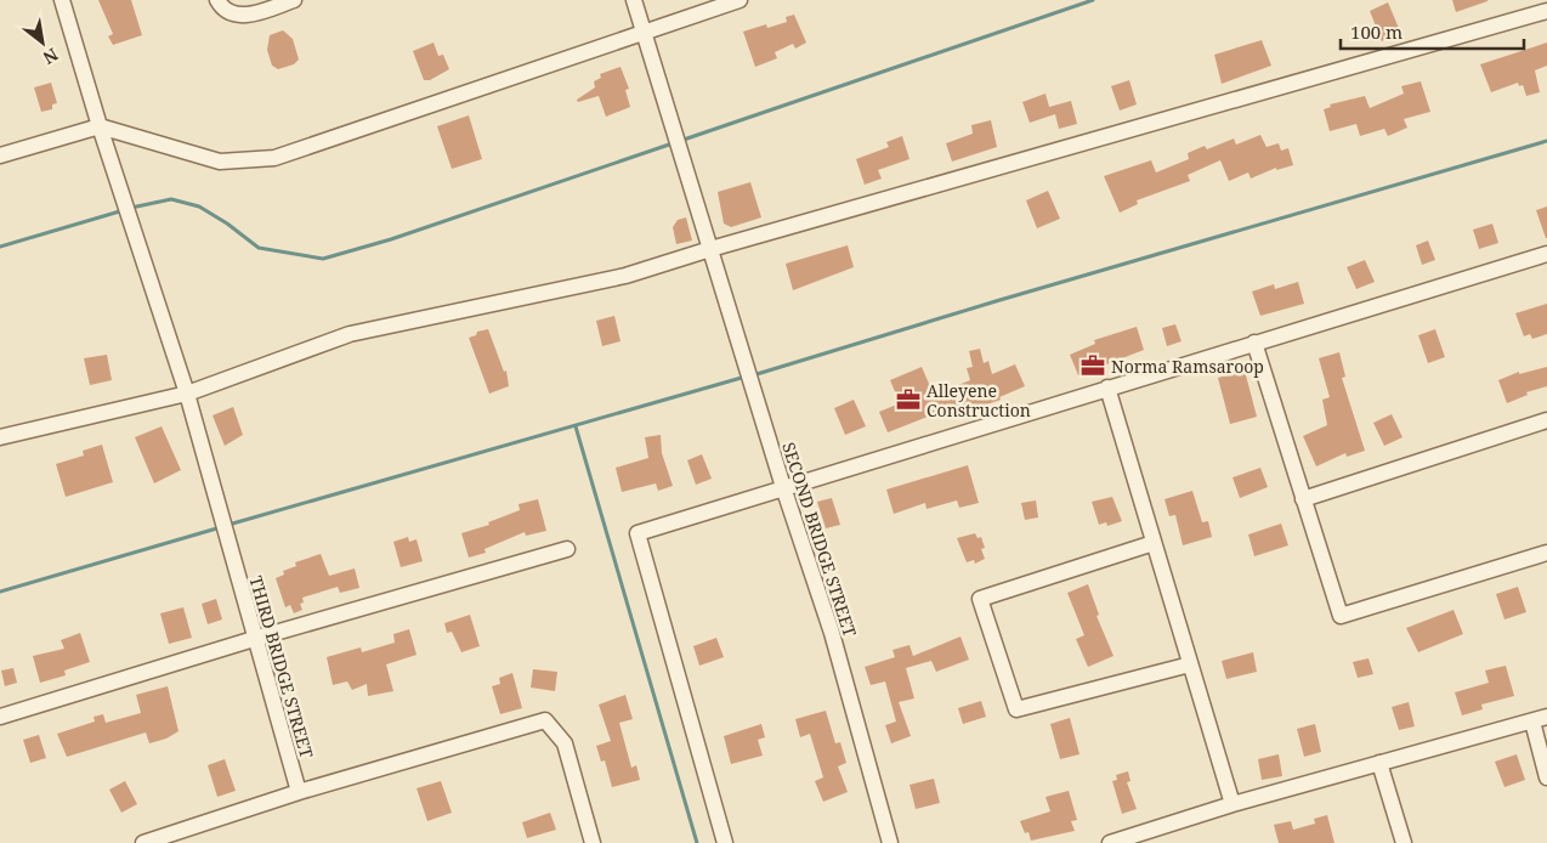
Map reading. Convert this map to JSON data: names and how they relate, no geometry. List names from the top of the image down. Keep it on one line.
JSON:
{"streets":{"street":["SECOND BRIDGE STREET","THIRD BRIDGE STREET"]},"places":{"office":["Norma Ramsaroop","Alleyene Construction"]},"scale_bar":"100 m","north":"bottom right"}
